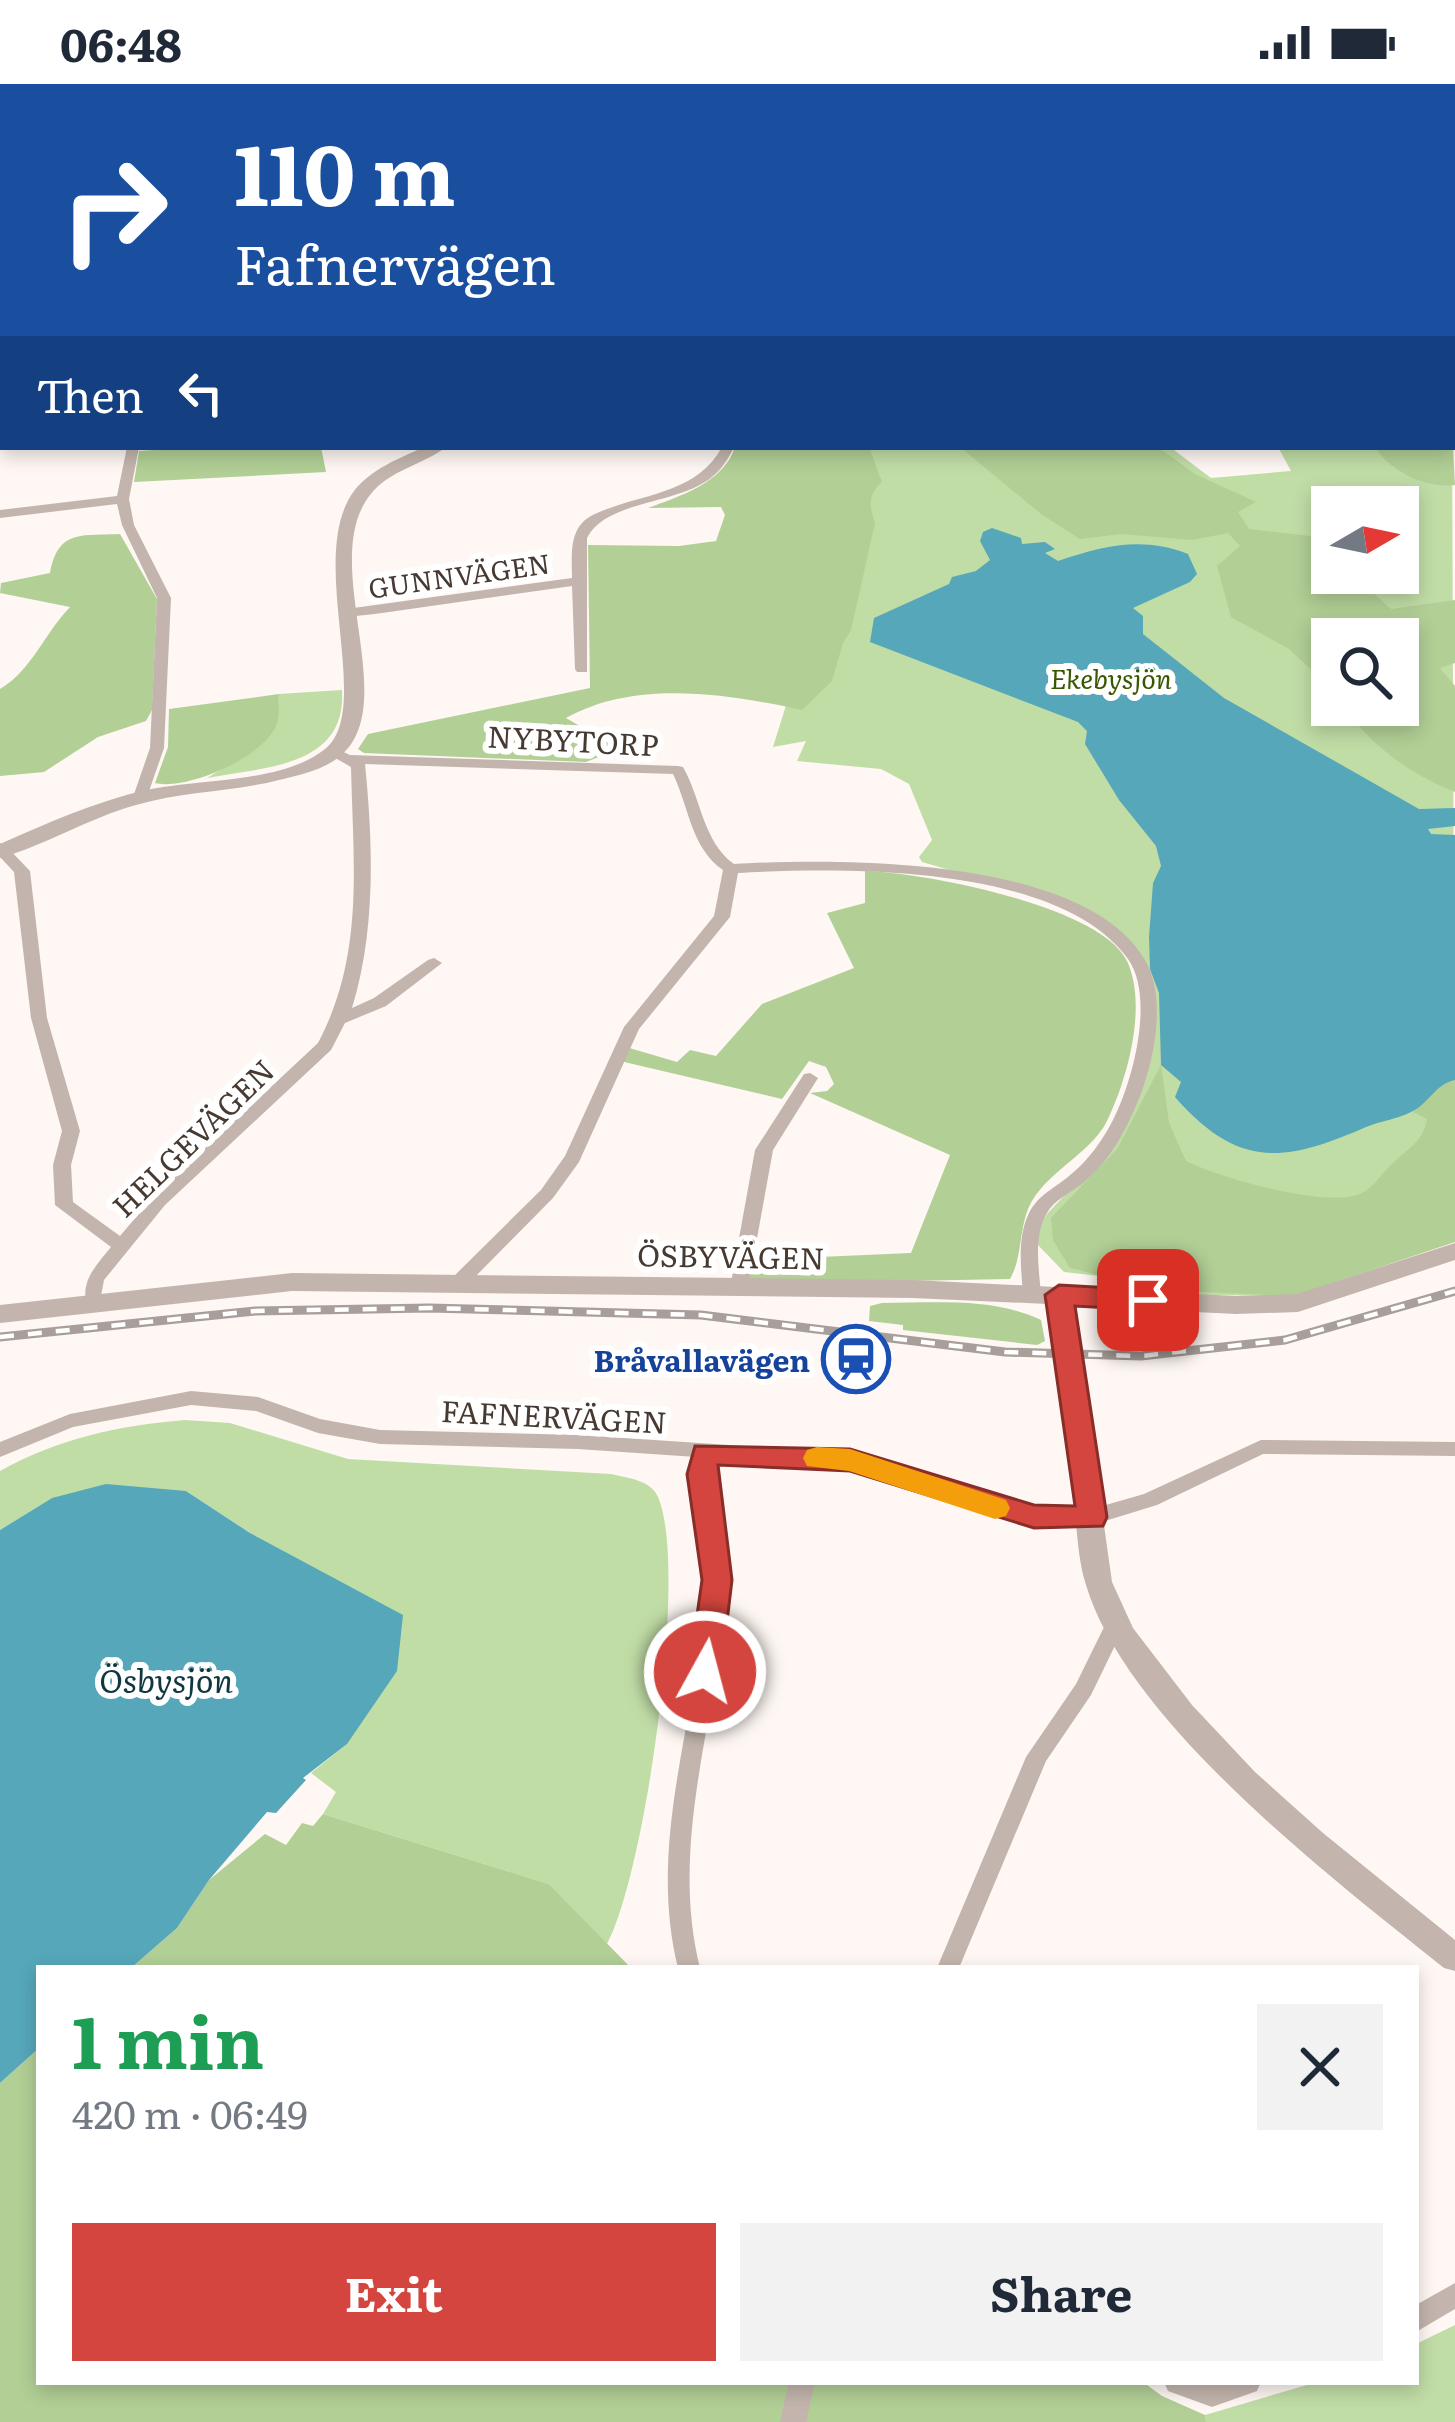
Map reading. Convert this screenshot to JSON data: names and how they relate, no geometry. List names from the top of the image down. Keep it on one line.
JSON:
{"streets":{"street":["GUNNVÄGEN","NYBYTORP","HELGEVÄGEN","ÖSBYVÄGEN","FAFNERVÄGEN"]},"crossings":[["NYBYTORP","HELGEVÄGEN"],["HELGEVÄGEN","ÖSBYVÄGEN"]],"water":["Ösbysjön"],"parks":["Ekebysjön"],"places":{"station":["Bråvallavägen"]},"north":"right","page":{"status":"06:48","turn":["110 m","Fafnervägen"],"then":"Then","heading":["1 min","420 m · 06:49"],"buttons":["Exit","Share"]}}
